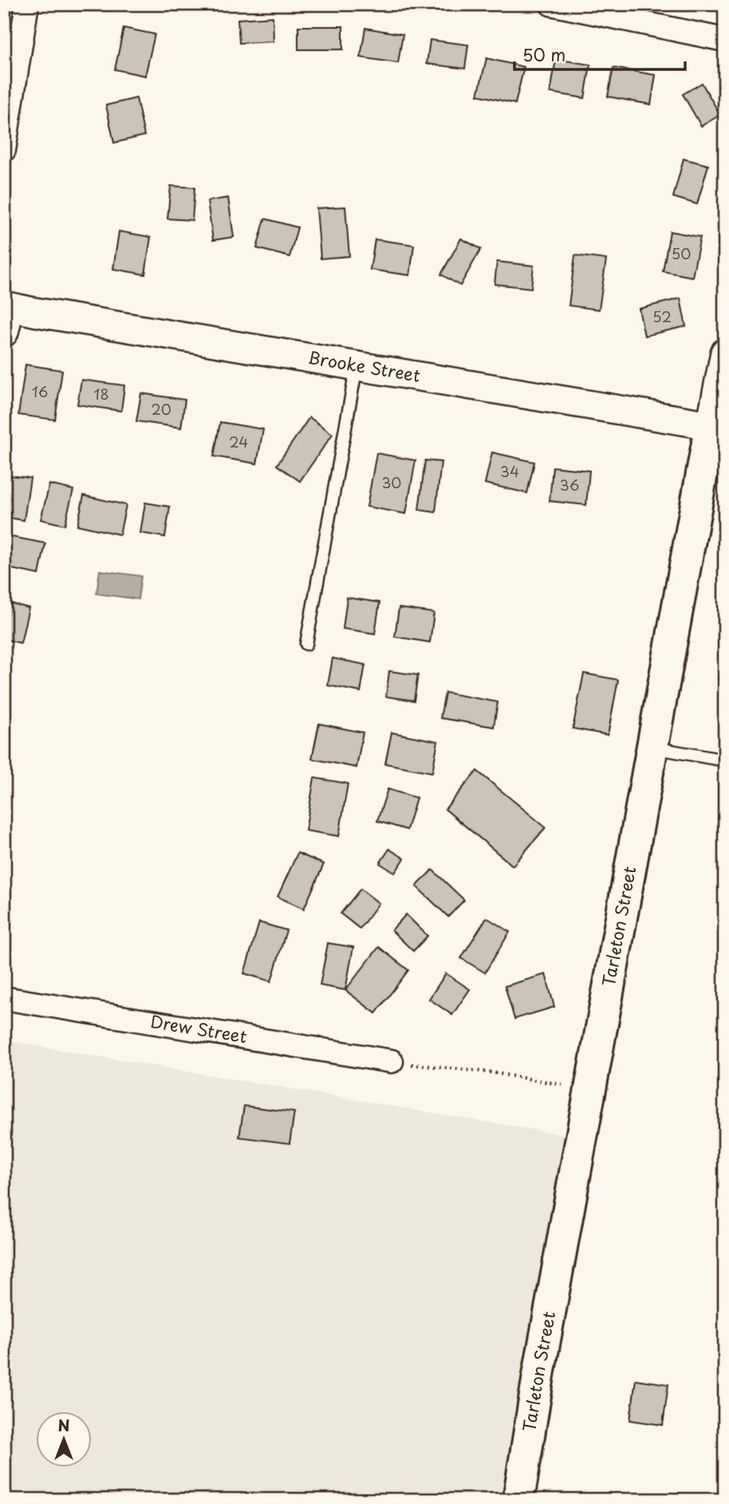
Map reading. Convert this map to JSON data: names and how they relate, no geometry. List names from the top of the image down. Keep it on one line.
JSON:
{"streets":{"main road":["Tarleton Street"],"street":["Brooke Street","Drew Street"]},"crossings":[["Brooke Street","Tarleton Street"]],"house_numbers":["50","52","16","18","20","24","34","30","36"],"scale_bar":"50 m","north":"top"}
